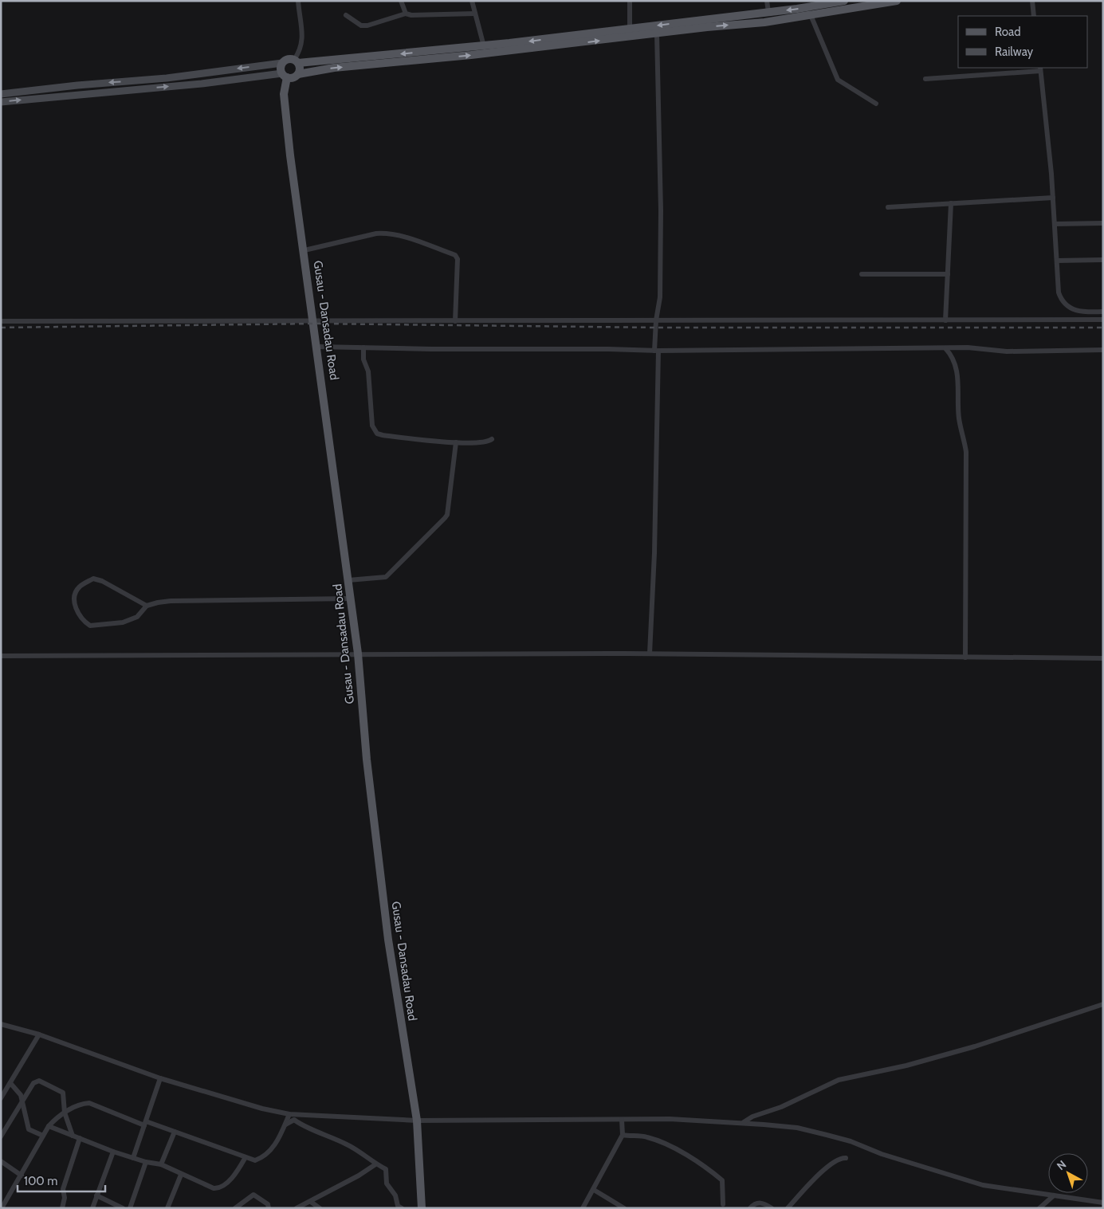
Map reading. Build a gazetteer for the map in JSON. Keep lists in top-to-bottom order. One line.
{"streets":{"main road":["Gusau - Dansadau Road"]},"legend":["Road","Railway"],"scale_bar":"100 m","north":"top left"}
